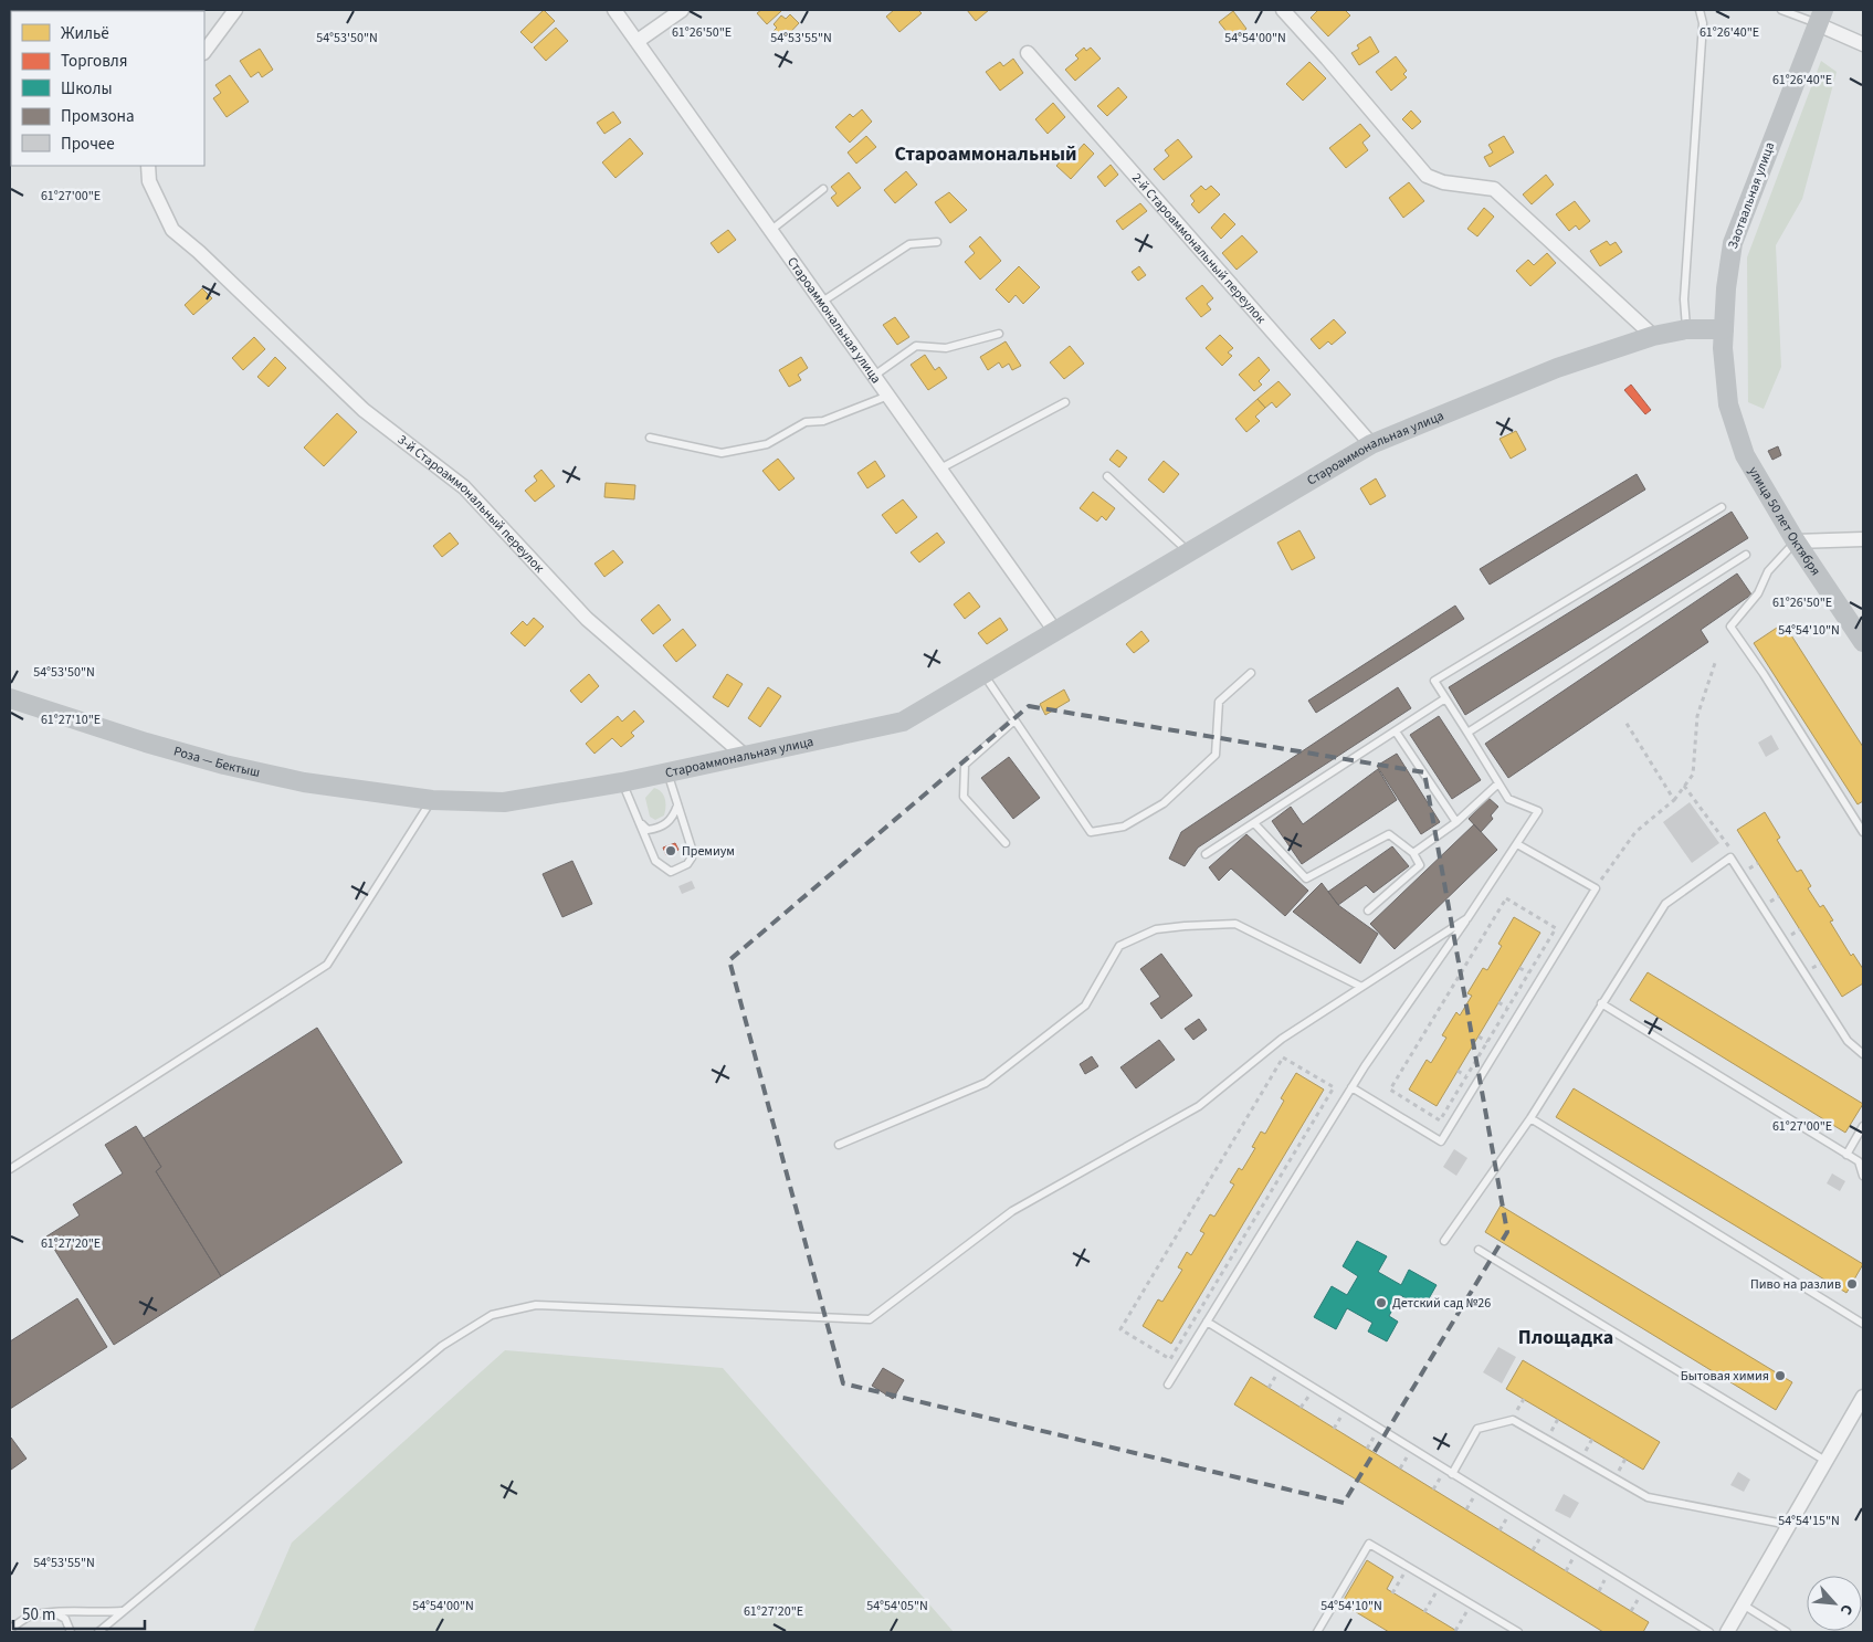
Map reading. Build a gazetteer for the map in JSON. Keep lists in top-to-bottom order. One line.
{"streets":{"street":["Заотвальная улица","2-й Староаммональный переулок","Староаммональная улица","3-й Староаммональный переулок","улица 50 лет Октября","Роза — Бектыш"]},"crossings":[["Заотвальная улица","Староаммональная улица"],["Заотвальная улица","улица 50 лет Октября"],["2-й Староаммональный переулок","Староаммональная улица"],["Староаммональная улица","3-й Староаммональный переулок"],["Староаммональная улица","Роза — Бектыш"]],"districts":["Староаммональный","Площадка"],"places":["Премиум","Пиво на разлив","Детский сад №26","Бытовая химия"],"legend":["Жильё","Торговля","Школы","Промзона","Прочее"],"scale_bar":"50 m","north":"bottom right","coordinates":["61°26'50\"E","61°26'40\"E","54°53'50\"N","54°53'55\"N","54°54'00\"N","61°27'00\"E","54°54'10\"N","61°27'10\"E","61°27'20\"E","54°54'15\"N","54°54'05\"N"]}
